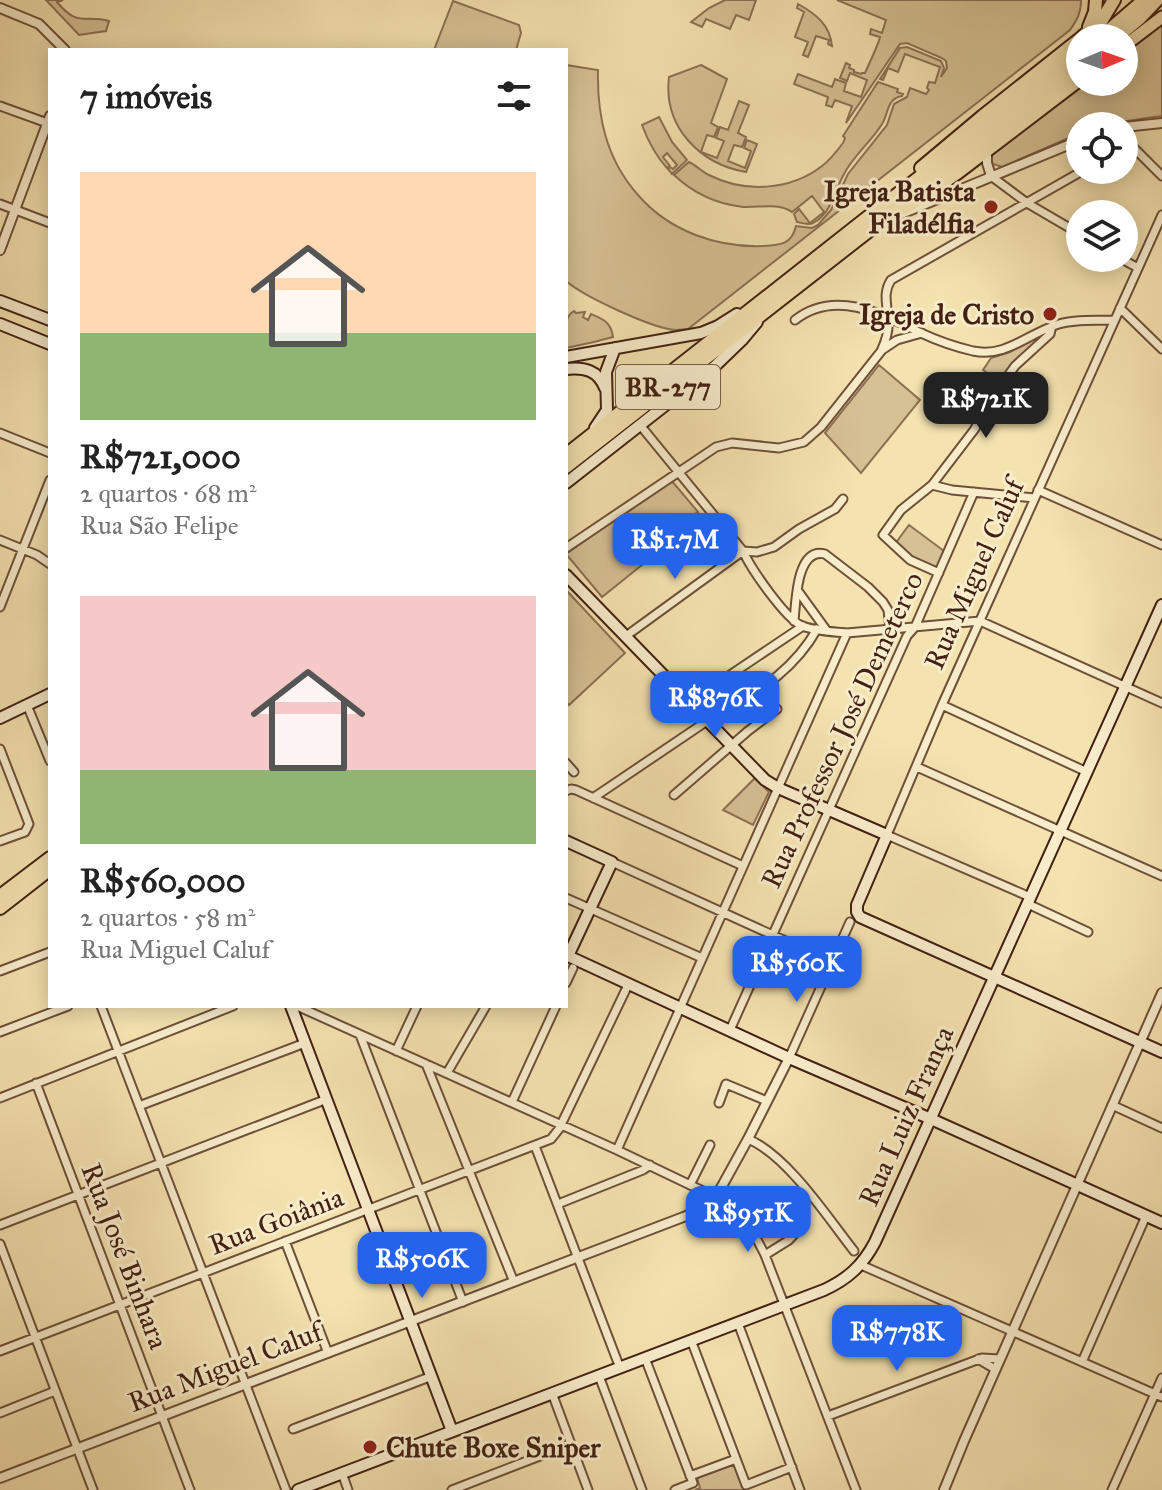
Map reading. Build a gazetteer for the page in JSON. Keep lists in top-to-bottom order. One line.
{"streets":{"highway":["BR-277"],"main road":["Rua Miguel Caluf","Rua Luiz França"],"street":["Rua Professor José Demeterco","Rua Goiânia","Rua José Binhara"]},"crossings":[["Rua Miguel Caluf","Rua José Binhara"],["Rua Goiânia","Rua José Binhara"]],"places":["Igreja Batista Filadélfia","Igreja de Cristo","Chute Boxe Sniper"],"north":"right","page":{"heading":"7 imóveis","list":[{"name":"R$721,000","note":"2 quartos · 68 m² · Rua São Felipe"},{"name":"R$560,000","note":"2 quartos · 58 m² · Rua Miguel Caluf"}],"price":["R$721K","R$1.7M","R$876K","R$560K","R$951K","R$506K","R$778K"]}}
